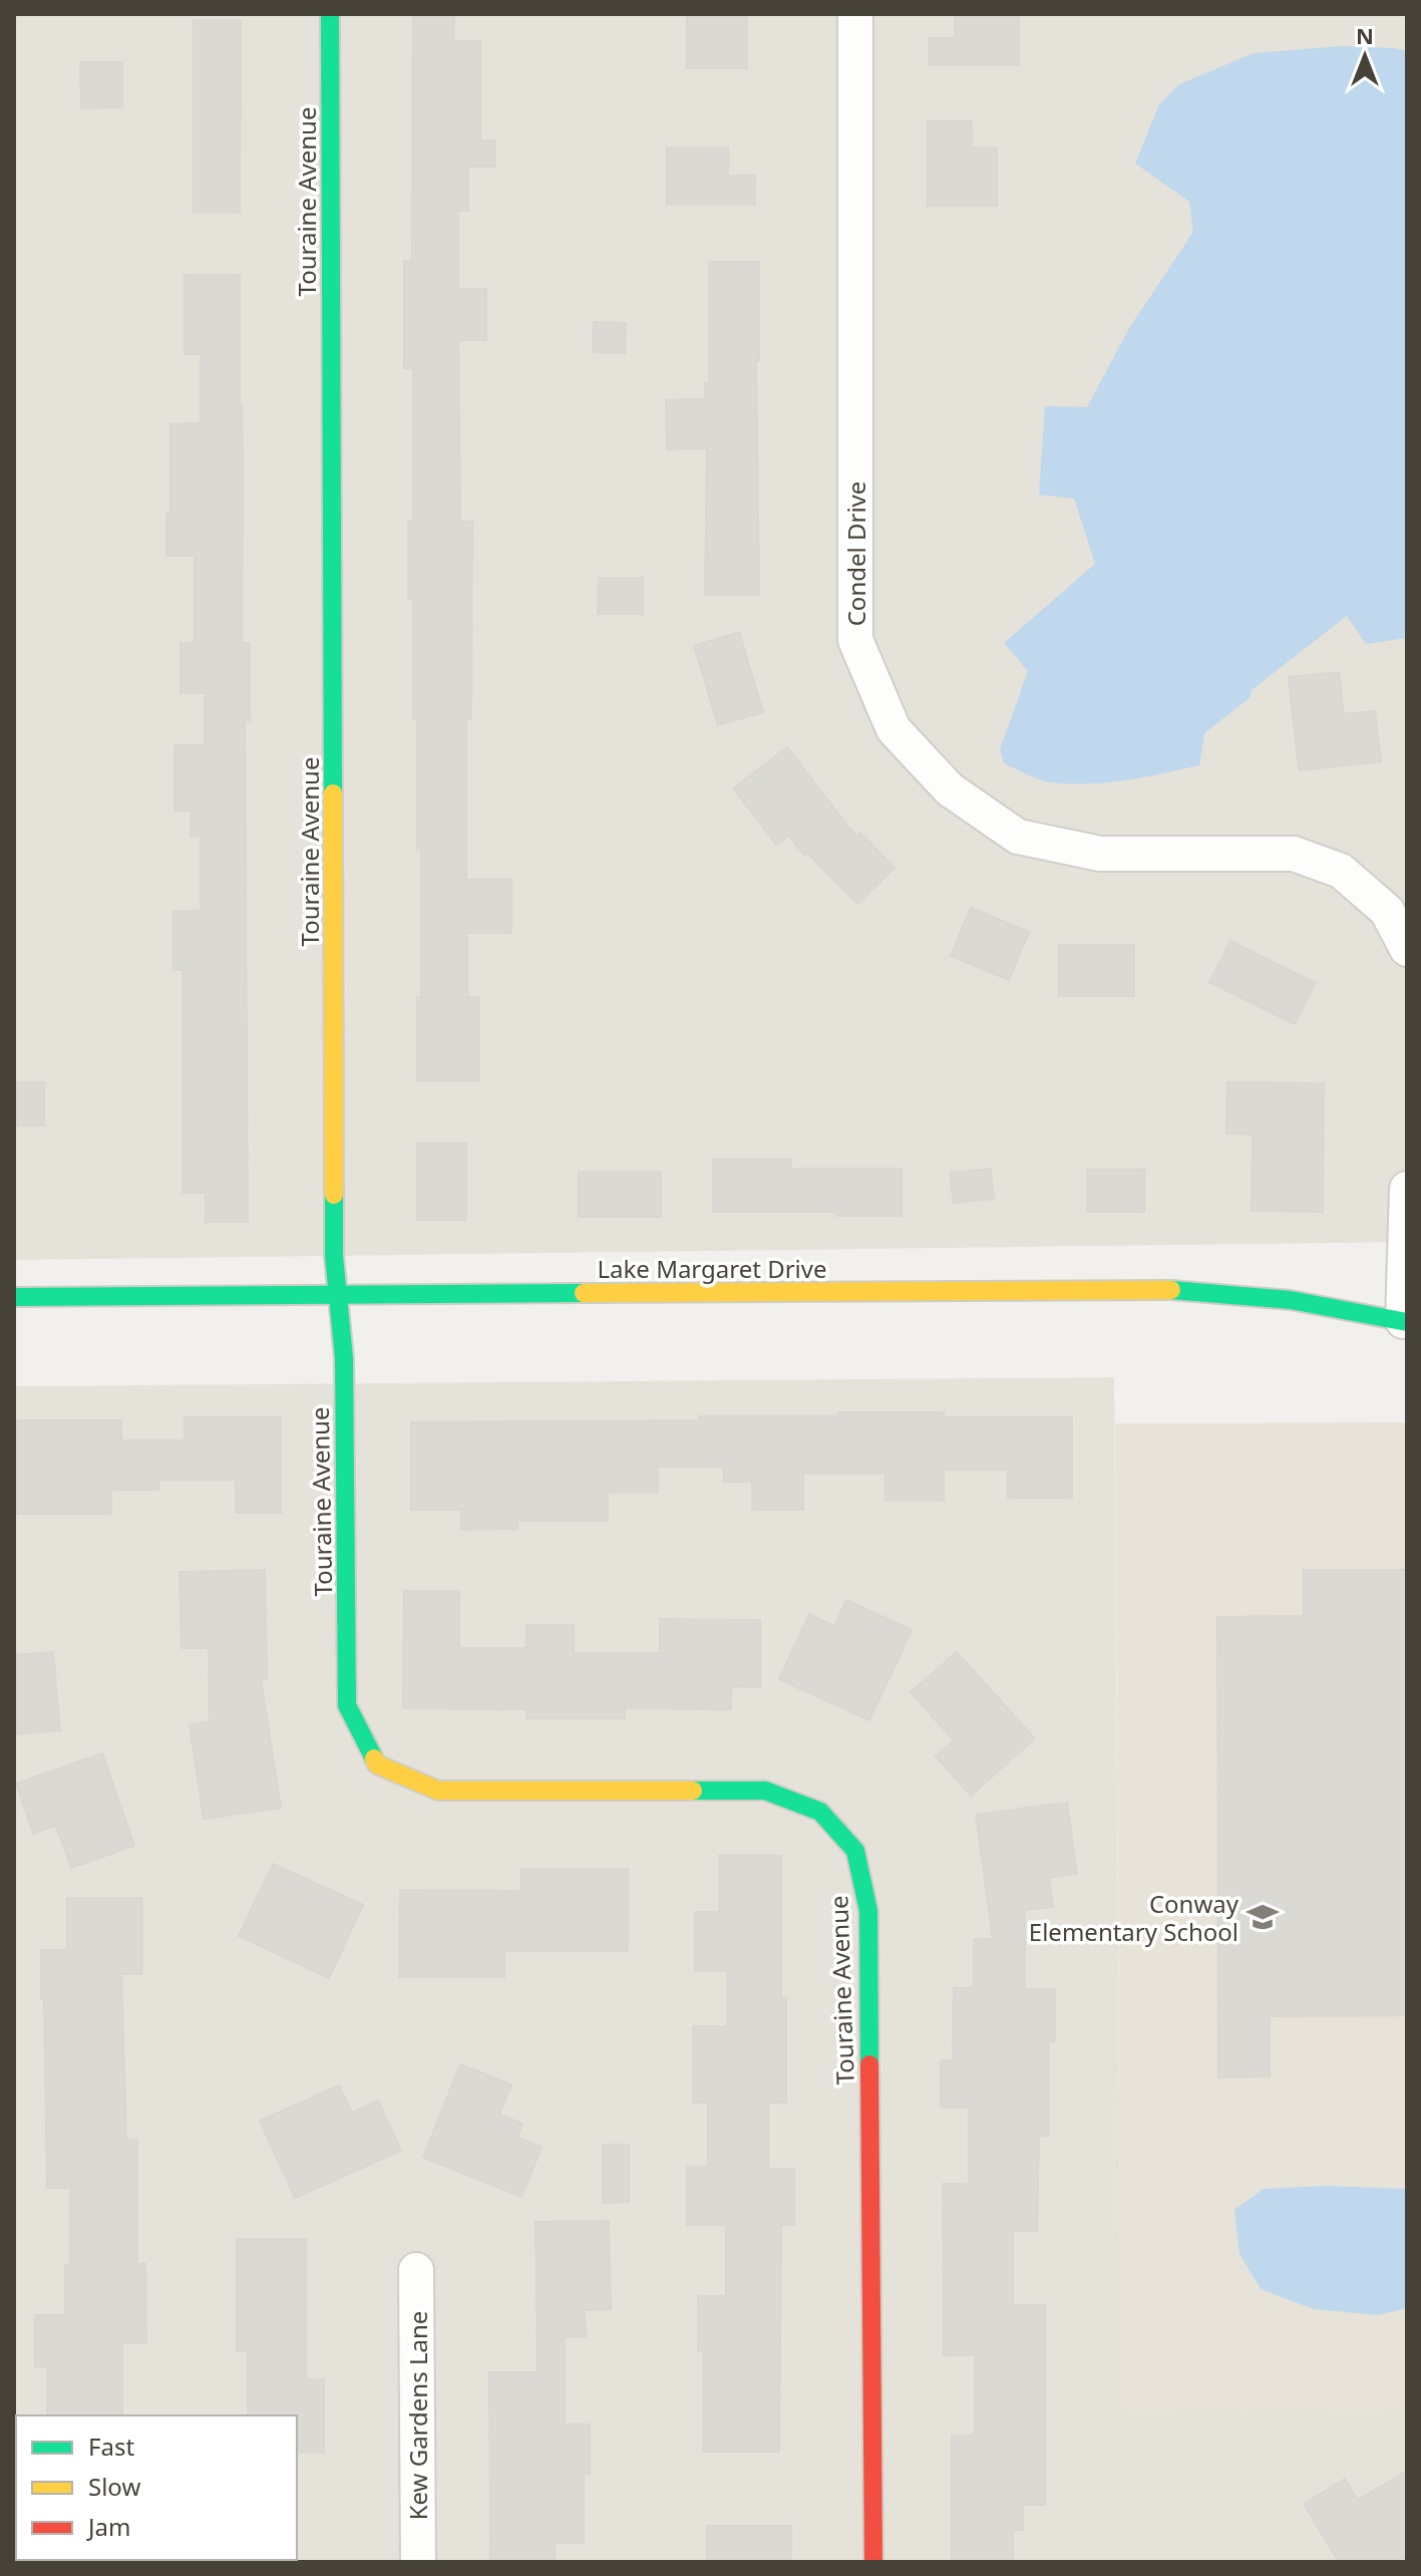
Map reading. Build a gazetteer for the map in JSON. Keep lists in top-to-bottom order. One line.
{"streets":{"street":["Touraine Avenue","Condel Drive","Lake Margaret Drive","Kew Gardens Lane"]},"crossings":[["Touraine Avenue","Lake Margaret Drive"]],"places":{"school or university":["Conway Elementary School"]},"legend":["Fast","Slow","Jam"],"north":"top"}
